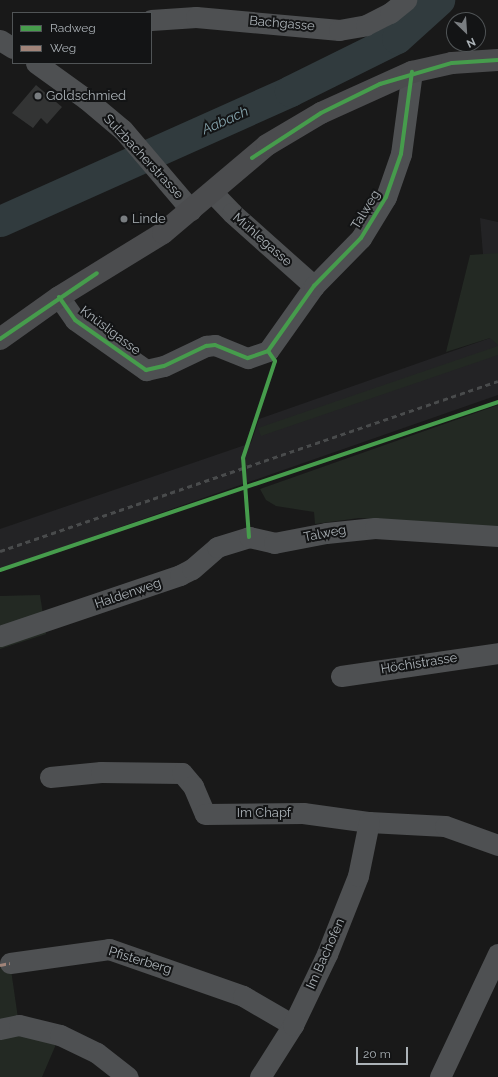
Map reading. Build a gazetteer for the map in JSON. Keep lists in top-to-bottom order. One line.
{"streets":{"street":["Bachgasse","Sulzbacherstrasse","Talweg","Mühlegasse","Knüsligasse","Haldenweg","Höchistrasse","Im Chapf","Im Bachofen","Pfisterberg"]},"crossings":[["Talweg","Mühlegasse"],["Talweg","Knüsligasse"],["Talweg","Haldenweg"],["Im Chapf","Im Bachofen"],["Im Bachofen","Pfisterberg"]],"water":["Aabach"],"places":["Goldschmied","Linde"],"legend":["Radweg","Weg"],"scale_bar":"20 m","north":"bottom right"}
